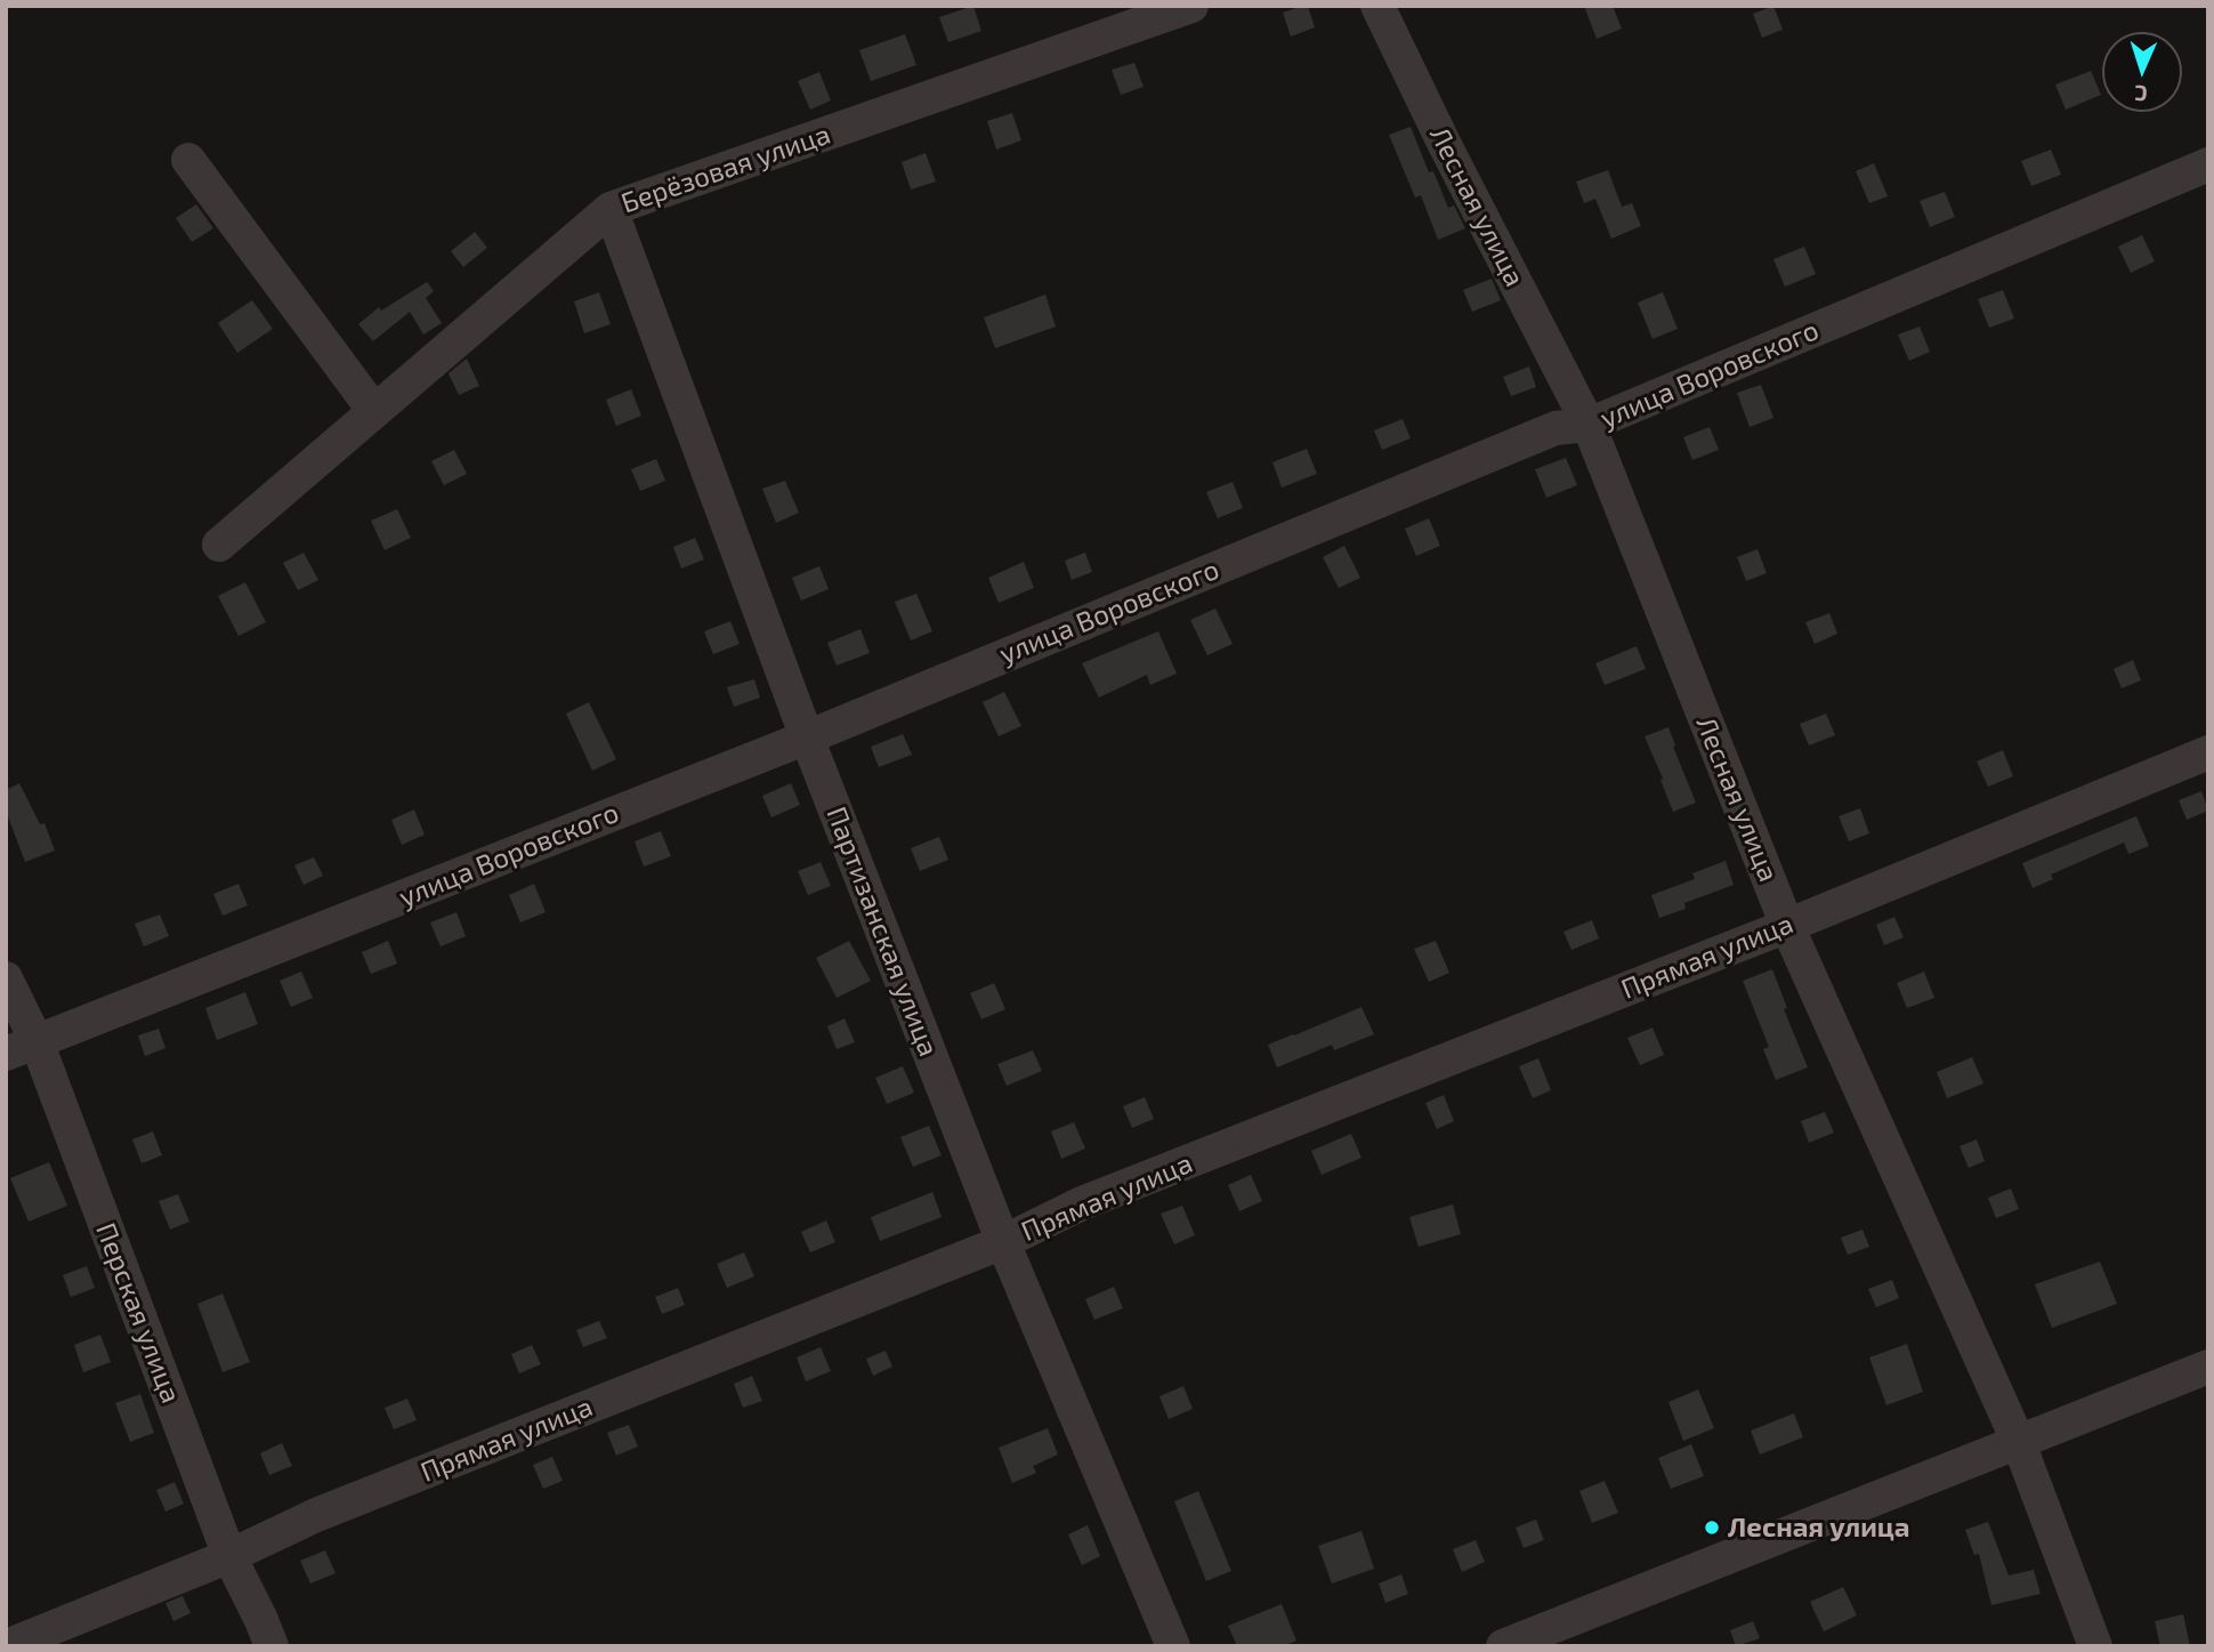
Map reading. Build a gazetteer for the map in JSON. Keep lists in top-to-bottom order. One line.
{"streets":{"street":["Берёзовая улица","Лесная улица","улица Воровского","Партизанская улица","Прямая улица","Перская улица"]},"crossings":[["Берёзовая улица","Партизанская улица"],["Лесная улица","улица Воровского"],["Лесная улица","Прямая улица"],["улица Воровского","Партизанская улица"],["улица Воровского","Перская улица"],["Партизанская улица","Прямая улица"],["Прямая улица","Перская улица"]],"places":["Лесная улица"],"north":"bottom"}
